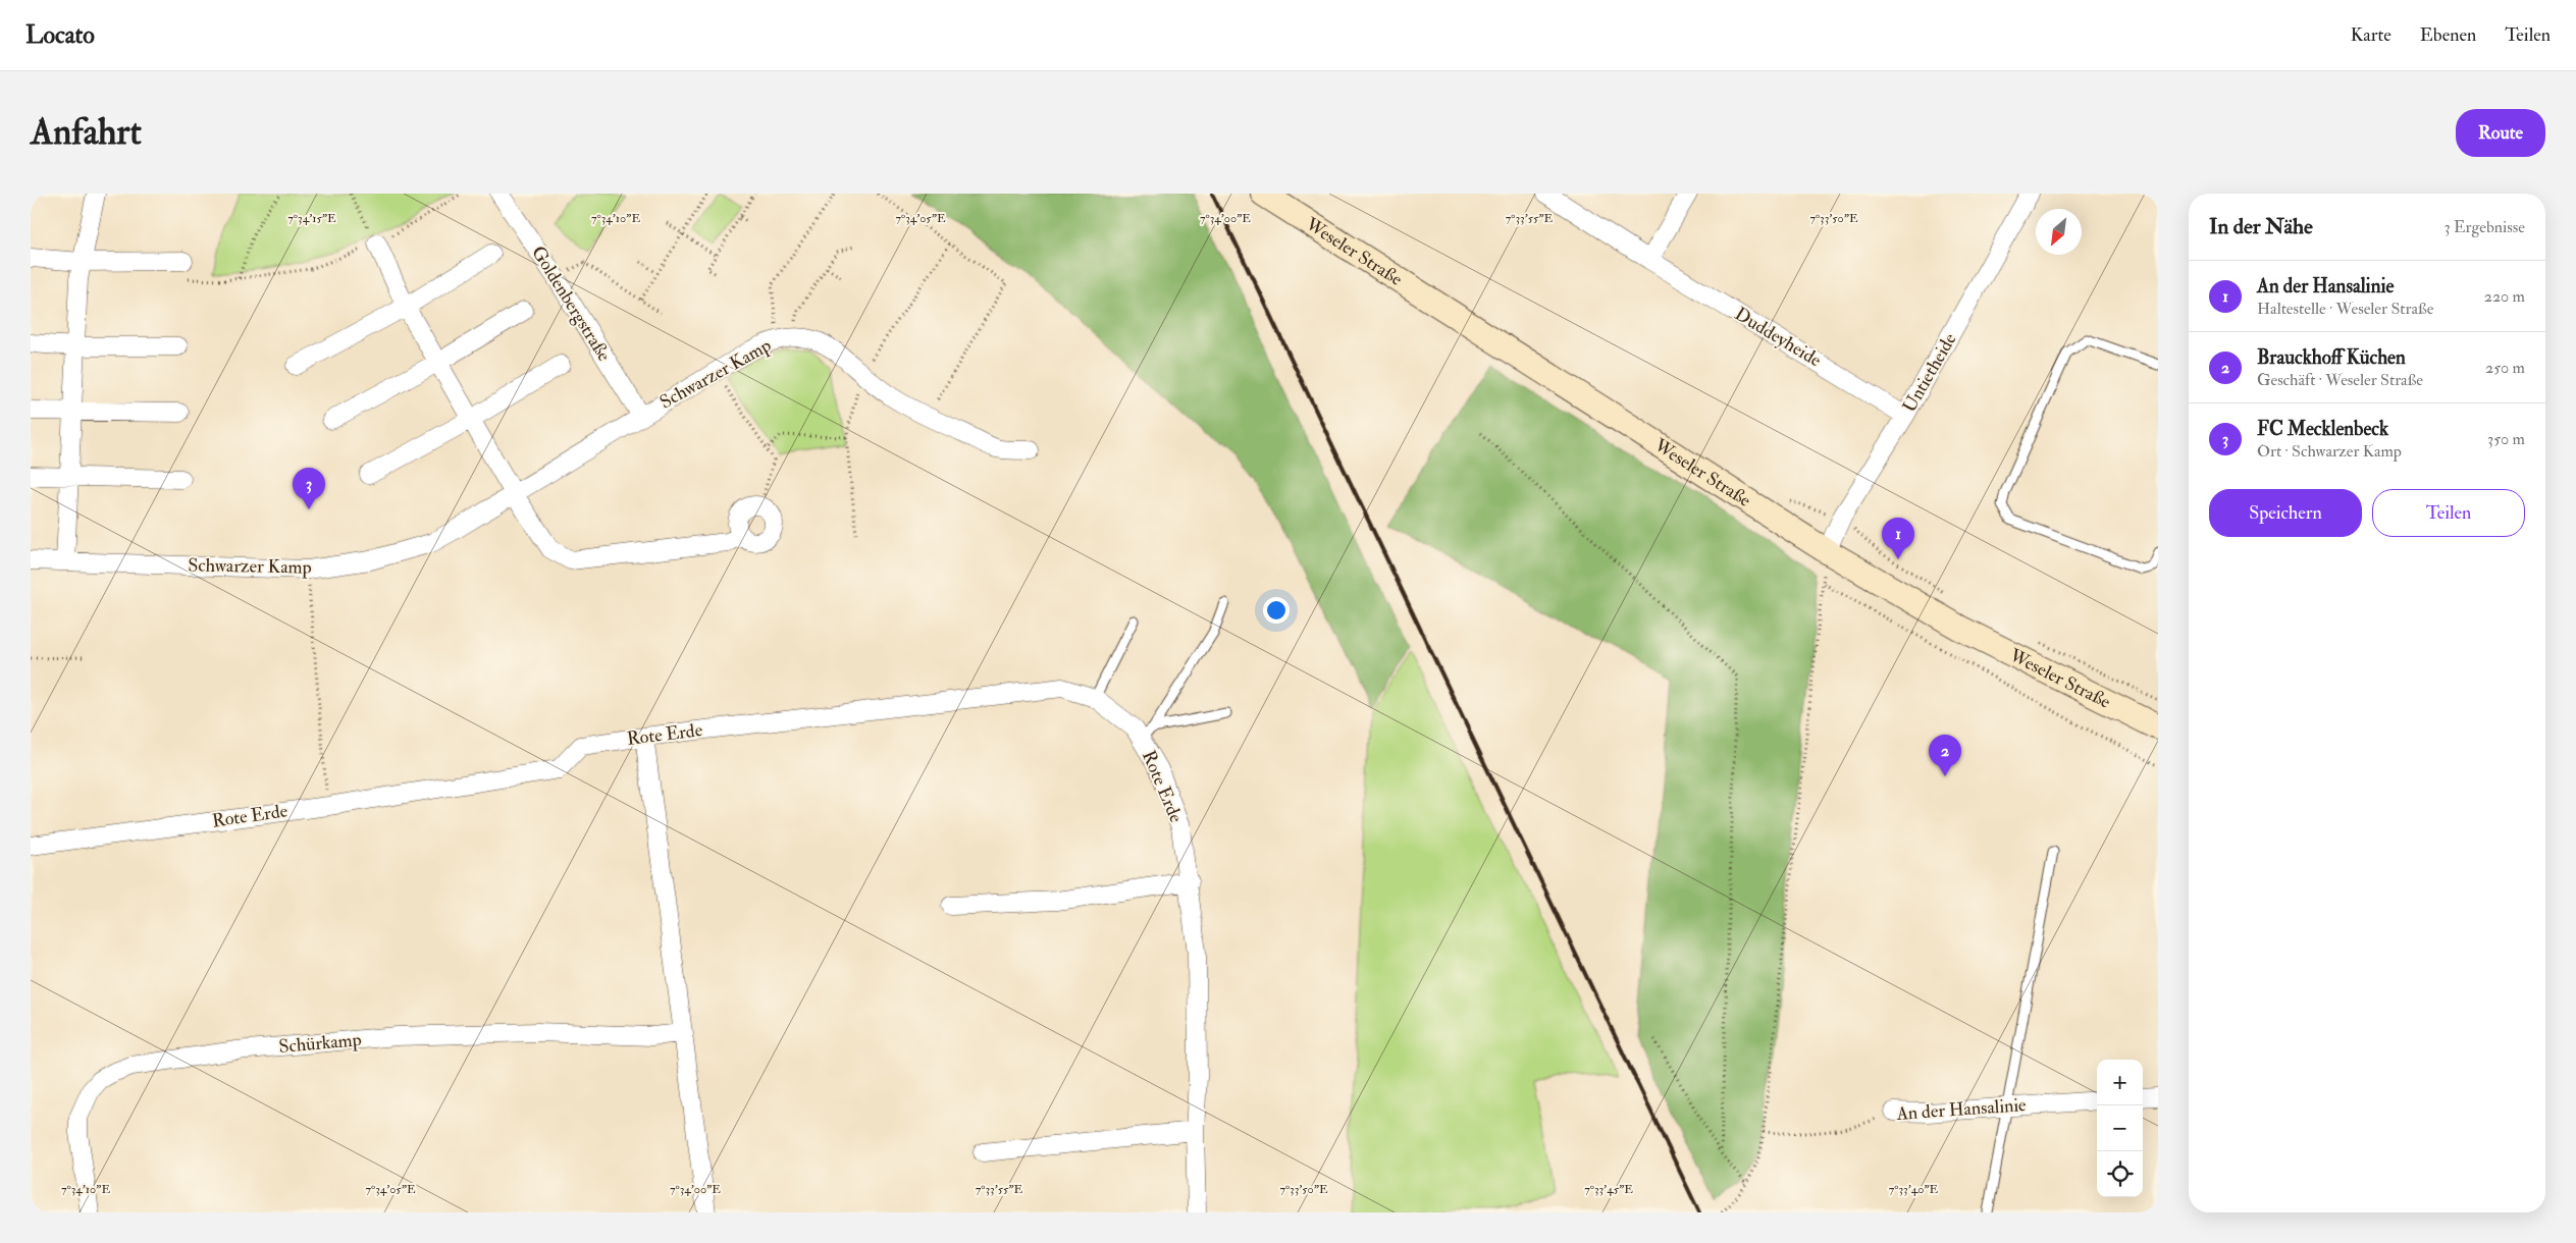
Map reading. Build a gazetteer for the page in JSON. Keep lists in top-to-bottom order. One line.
{"streets":{"main road":["Weseler Straße"],"street":["Goldenbergstraße","Duddeyheide","Untietheide","Schwarzer Kamp","Rote Erde","Schürkamp","An der Hansalinie"]},"crossings":[["Weseler Straße","Untietheide"],["Goldenbergstraße","Schwarzer Kamp"],["Duddeyheide","Untietheide"]],"north":"bottom left","page":{"header":"Locato","nav":["Karte","Ebenen","Teilen"],"buttons":["Route",["Speichern","Teilen"]],"title":"Anfahrt","heading":["In der Nähe","3 Ergebnisse"],"list":[{"mark":"1","name":"An der Hansalinie","note":"Haltestelle · Weseler Straße","value":"220 m"},{"mark":"2","name":"Brauckhoff Küchen","note":"Geschäft · Weseler Straße","value":"250 m"},{"mark":"3","name":"FC Mecklenbeck","note":"Ort · Schwarzer Kamp","value":"350 m"}],"pins":["3","1","2"],"map_buttons":["+","−"]},"coordinates":["7°34'15\"E","7°34'10\"E","7°34'05\"E","7°34'00\"E","7°33'55\"E","7°33'50\"E","7°33'45\"E","7°33'40\"E"]}
